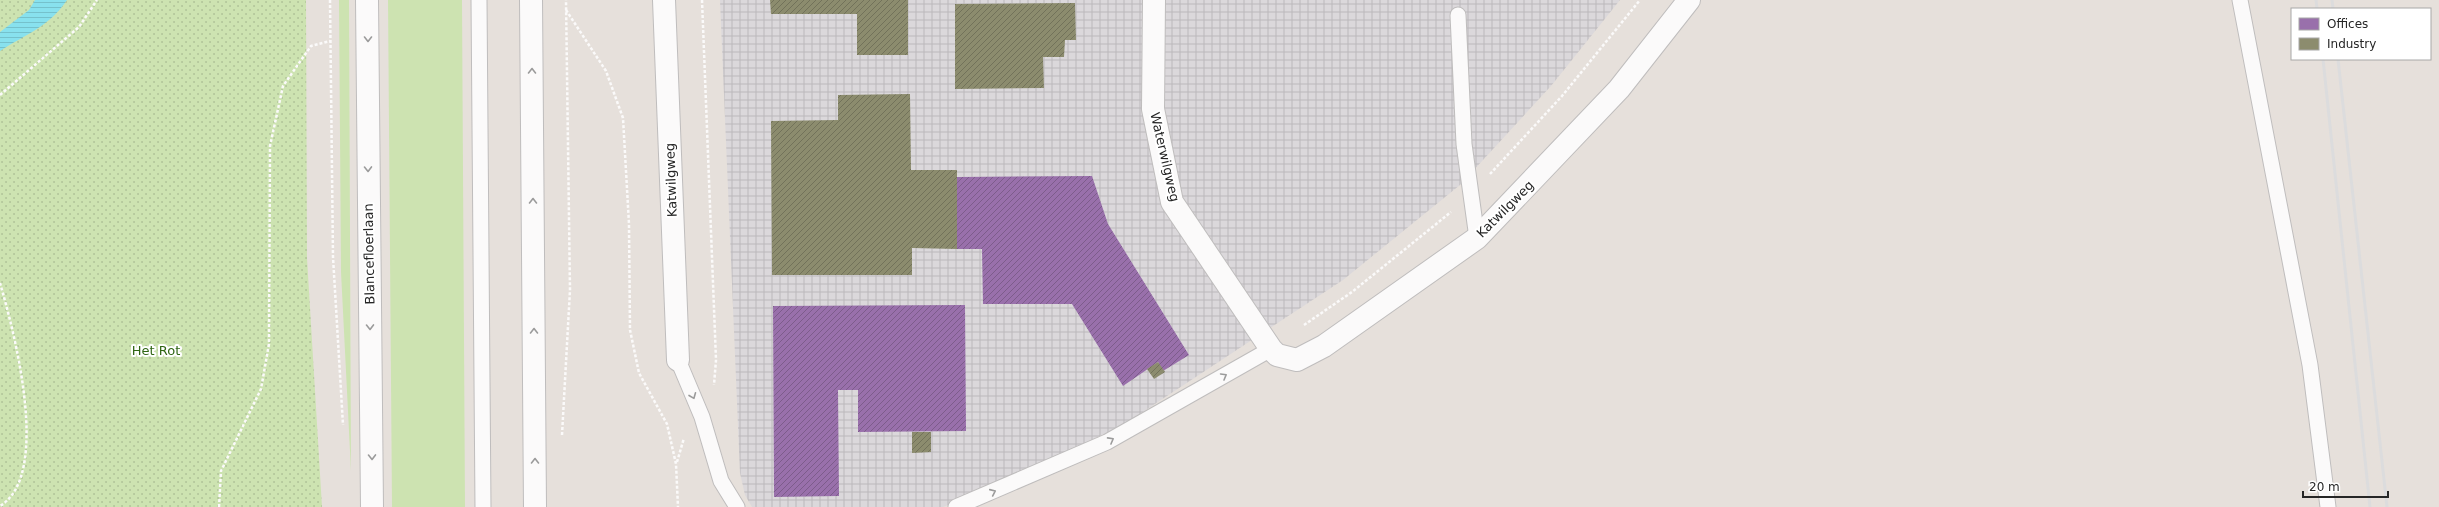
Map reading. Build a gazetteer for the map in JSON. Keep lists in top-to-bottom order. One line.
{"streets":{"street":["Waterwilgweg","Katwilgweg","Blancefloerlaan"]},"crossings":[["Waterwilgweg","Katwilgweg"]],"parks":["Het Rot"],"legend":["Offices","Industry"],"scale_bar":"20 m"}
